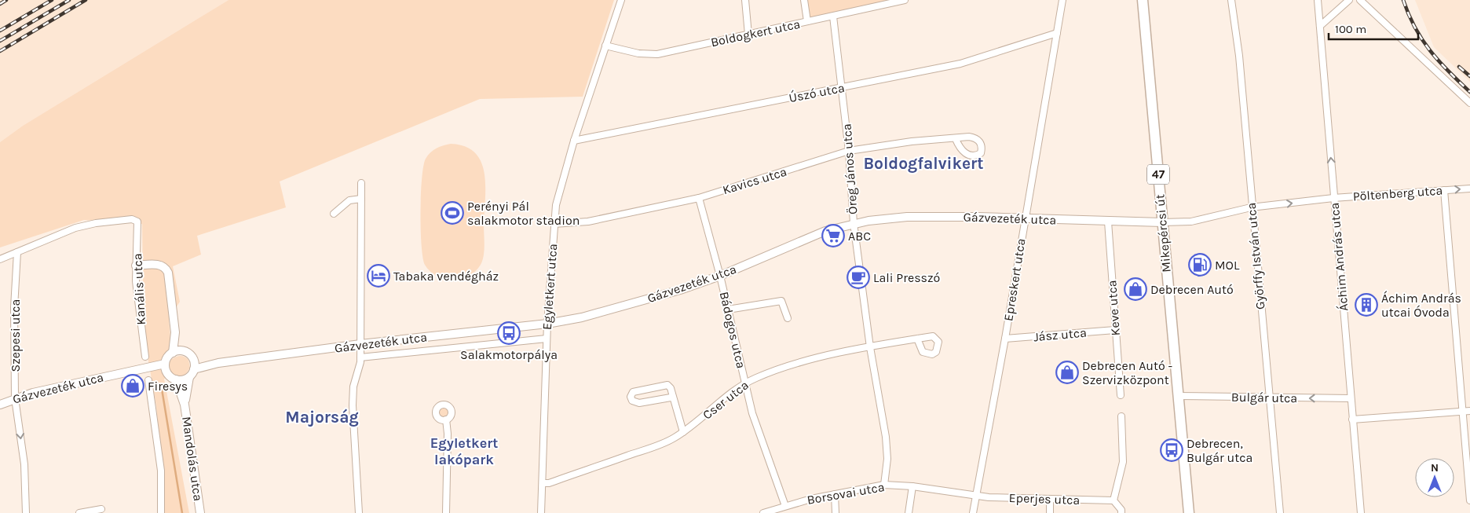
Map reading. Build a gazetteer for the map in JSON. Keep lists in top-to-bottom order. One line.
{"streets":{"main road":["47","Mikepércsi út"],"street":["Boldogkert utca","Úszó utca","Öreg János utca","Kavics utca","Pöltenberg utca","Gázvezeték utca","Györffy István utca","Áchim András utca","Epreskert utca","Egyletkert utca","Kanális utca","Keve utca","Bádogos utca","Jász utca","Szepesi utca","Bulgár utca","Cser utca","Mandolás utca","Borsovai utca","Eperjes utca"]},"crossings":[["Boldogkert utca","Öreg János utca"],["Boldogkert utca","Egyletkert utca"],["Úszó utca","Öreg János utca"],["Úszó utca","Epreskert utca"],["Úszó utca","Egyletkert utca"],["Öreg János utca","Kavics utca"],["Öreg János utca","Gázvezeték utca"],["Öreg János utca","Cser utca"],["Öreg János utca","Borsovai utca"],["Kavics utca","Egyletkert utca"],["Kavics utca","Bádogos utca"],["Pöltenberg utca","Gázvezeték utca"],["Pöltenberg utca","Mikepércsi út"],["Pöltenberg utca","Györffy István utca"],["Pöltenberg utca","Áchim András utca"],["Gázvezeték utca","Mikepércsi út"],["Gázvezeték utca","Epreskert utca"],["Gázvezeték utca","Egyletkert utca"],["Gázvezeték utca","Keve utca"],["Gázvezeték utca","Bádogos utca"],["Gázvezeték utca","Szepesi utca"],["Gázvezeték utca","Mandolás utca"],["Mikepércsi út","Bulgár utca"],["Györffy István utca","Bulgár utca"],["Áchim András utca","Bulgár utca"],["Epreskert utca","Jász utca"],["Epreskert utca","Borsovai utca"],["Epreskert utca","Eperjes utca"],["Egyletkert utca","Cser utca"],["Kanális utca","Szepesi utca"],["Keve utca","Jász utca"],["Bádogos utca","Cser utca"],["Bádogos utca","Borsovai utca"],["Borsovai utca","Eperjes utca"]],"one_way":["Szepesi utca","Bulgár utca"],"districts":["Boldogfalvikert","Majorság","Egyletkert lakópark"],"places":{"sports":["Perényi Pál salakmotor stadion"],"supermarket":["ABC"],"fuel station":["MOL"],"hotel":["Tabaka vendégház"],"cafe":["Lali Presszó"],"shop":["Debrecen Autó","Debrecen Autó - Szervizközpont","Firesys"],"building":["Áchim András utcai Óvoda"],"bus stop":["Salakmotorpálya","Debrecen, Bulgár utca"]},"scale_bar":"100 m","north":"top"}
